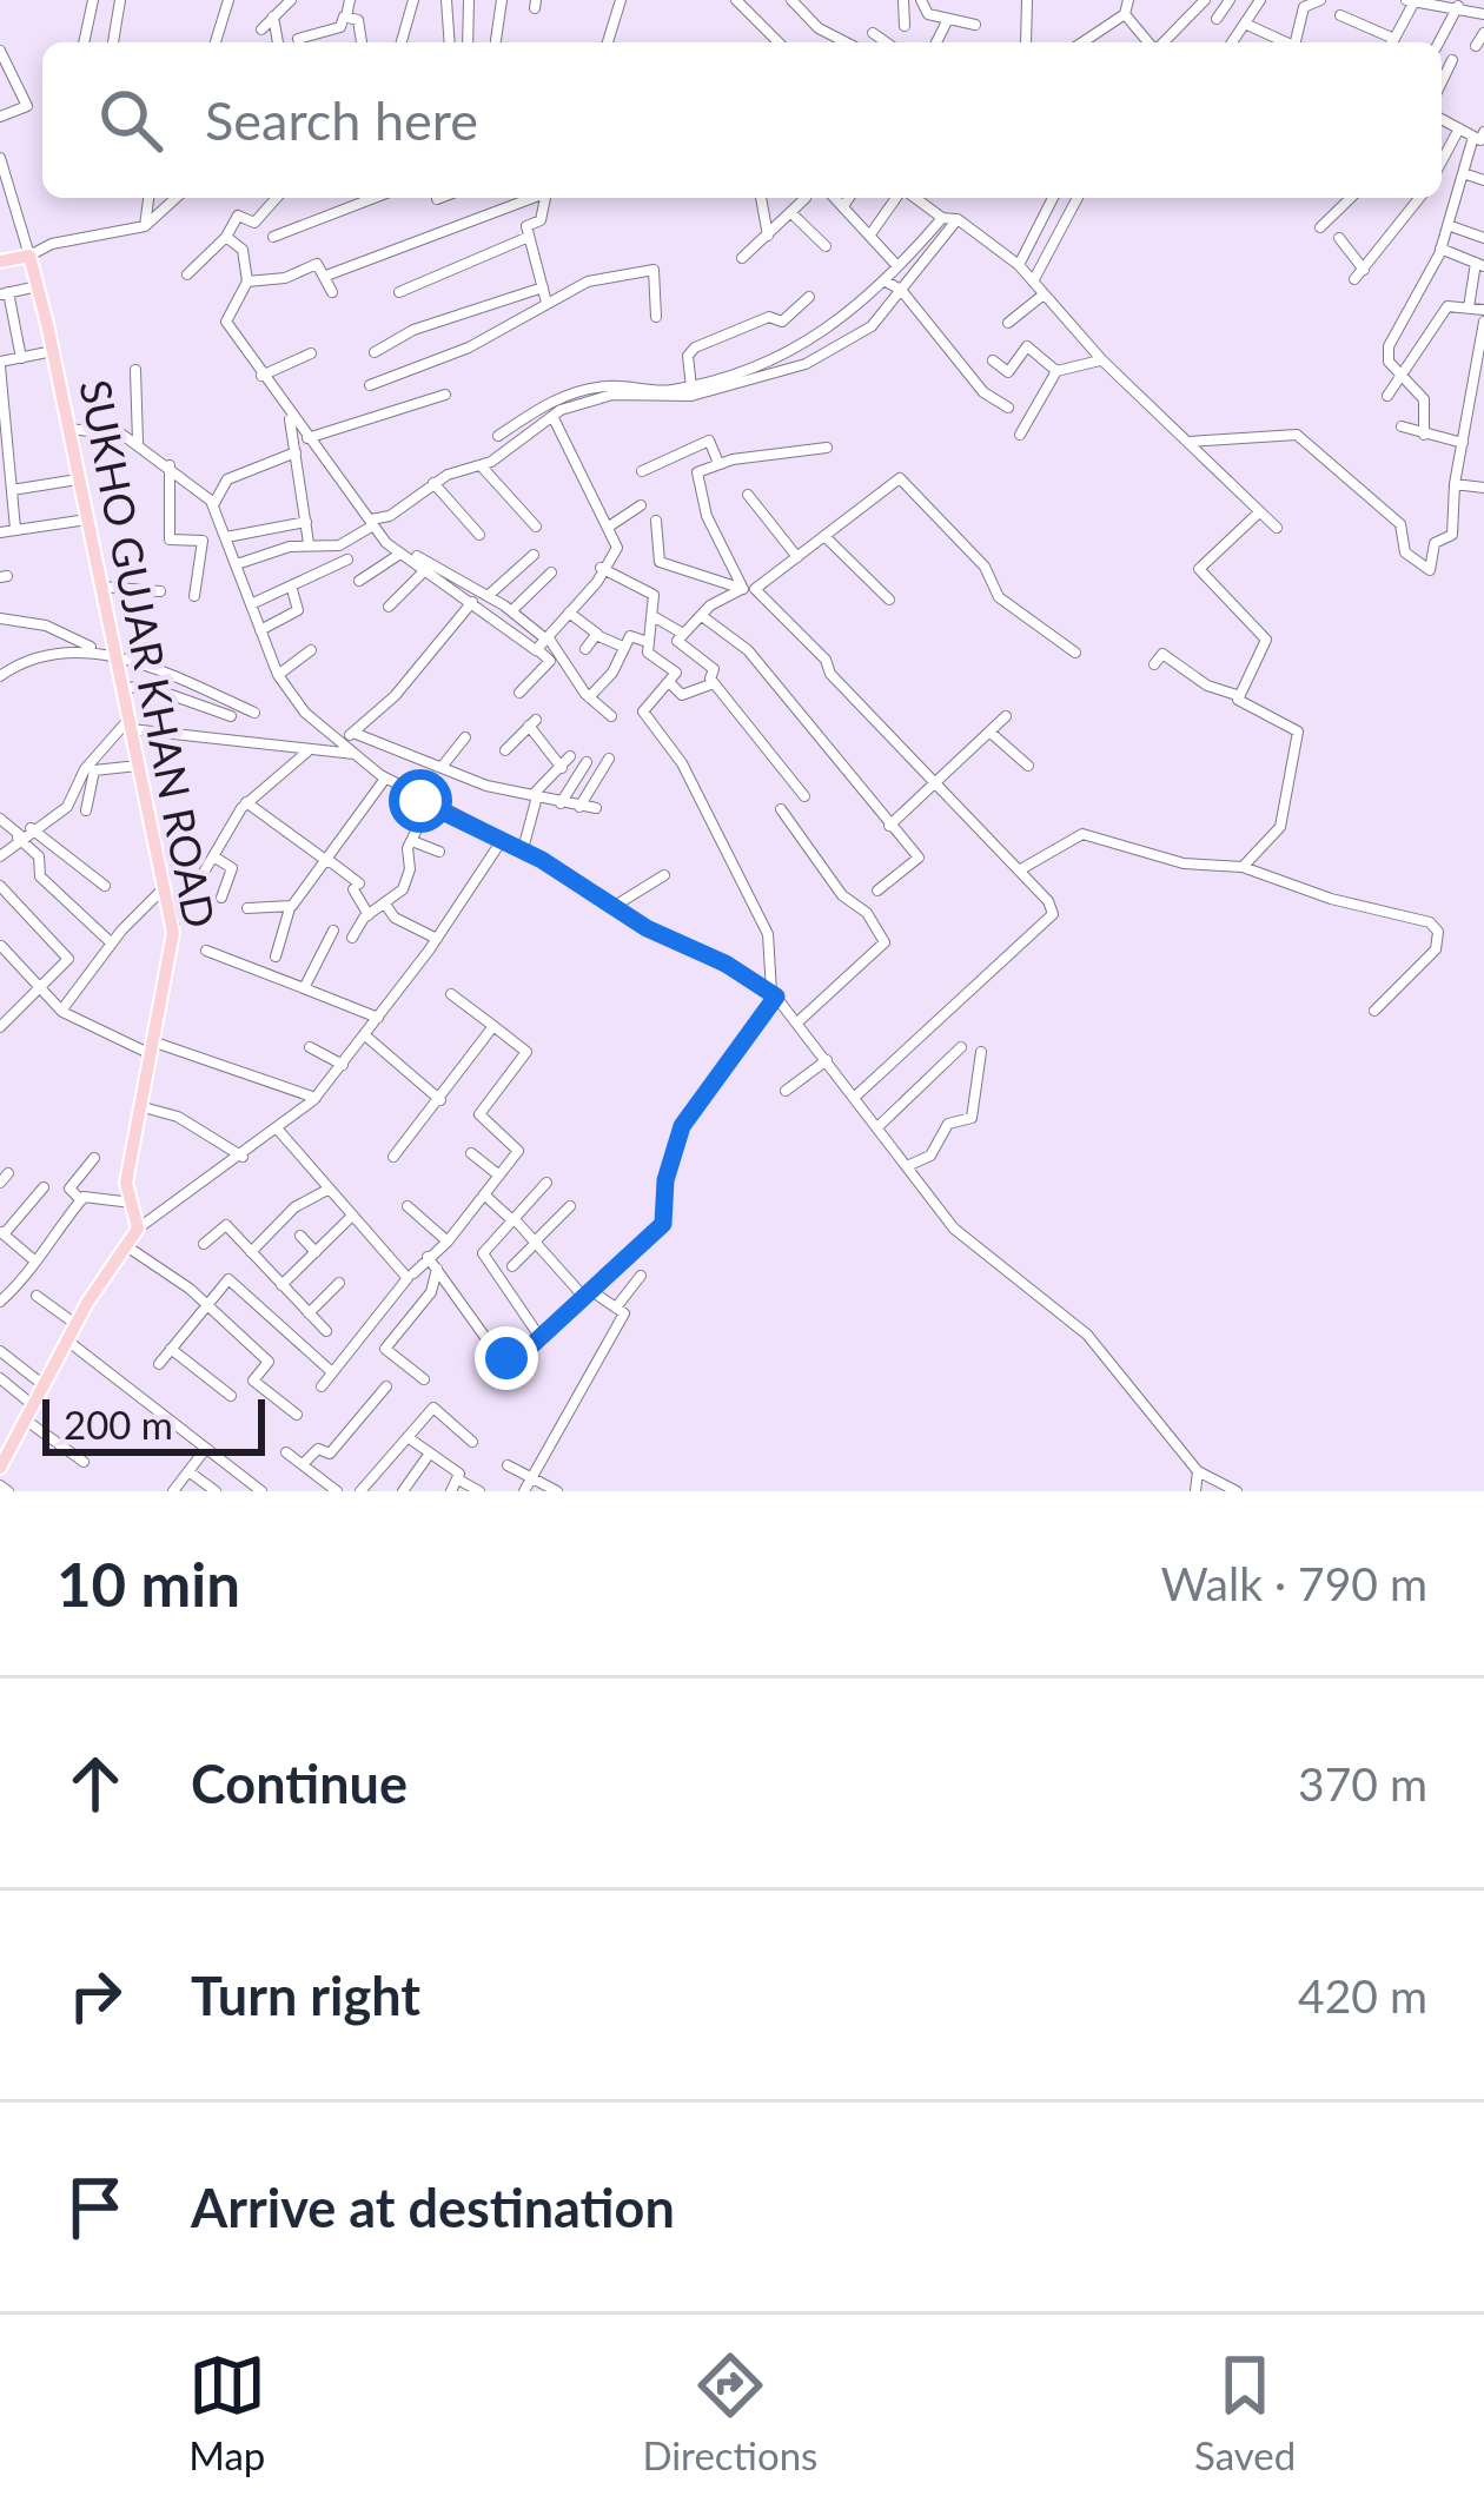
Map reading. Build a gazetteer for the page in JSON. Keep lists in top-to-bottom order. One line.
{"streets":{"main road":["SUKHO GUJAR KHAN ROAD"]},"scale_bar":"200 m","page":{"search":"Search here","scale":"200 m","heading":["10 min","Walk · 790 m"],"list":[["Continue","370 m"],["Turn right","420 m"],"Arrive at destination"],"nav":["Map","Directions","Saved"]}}
